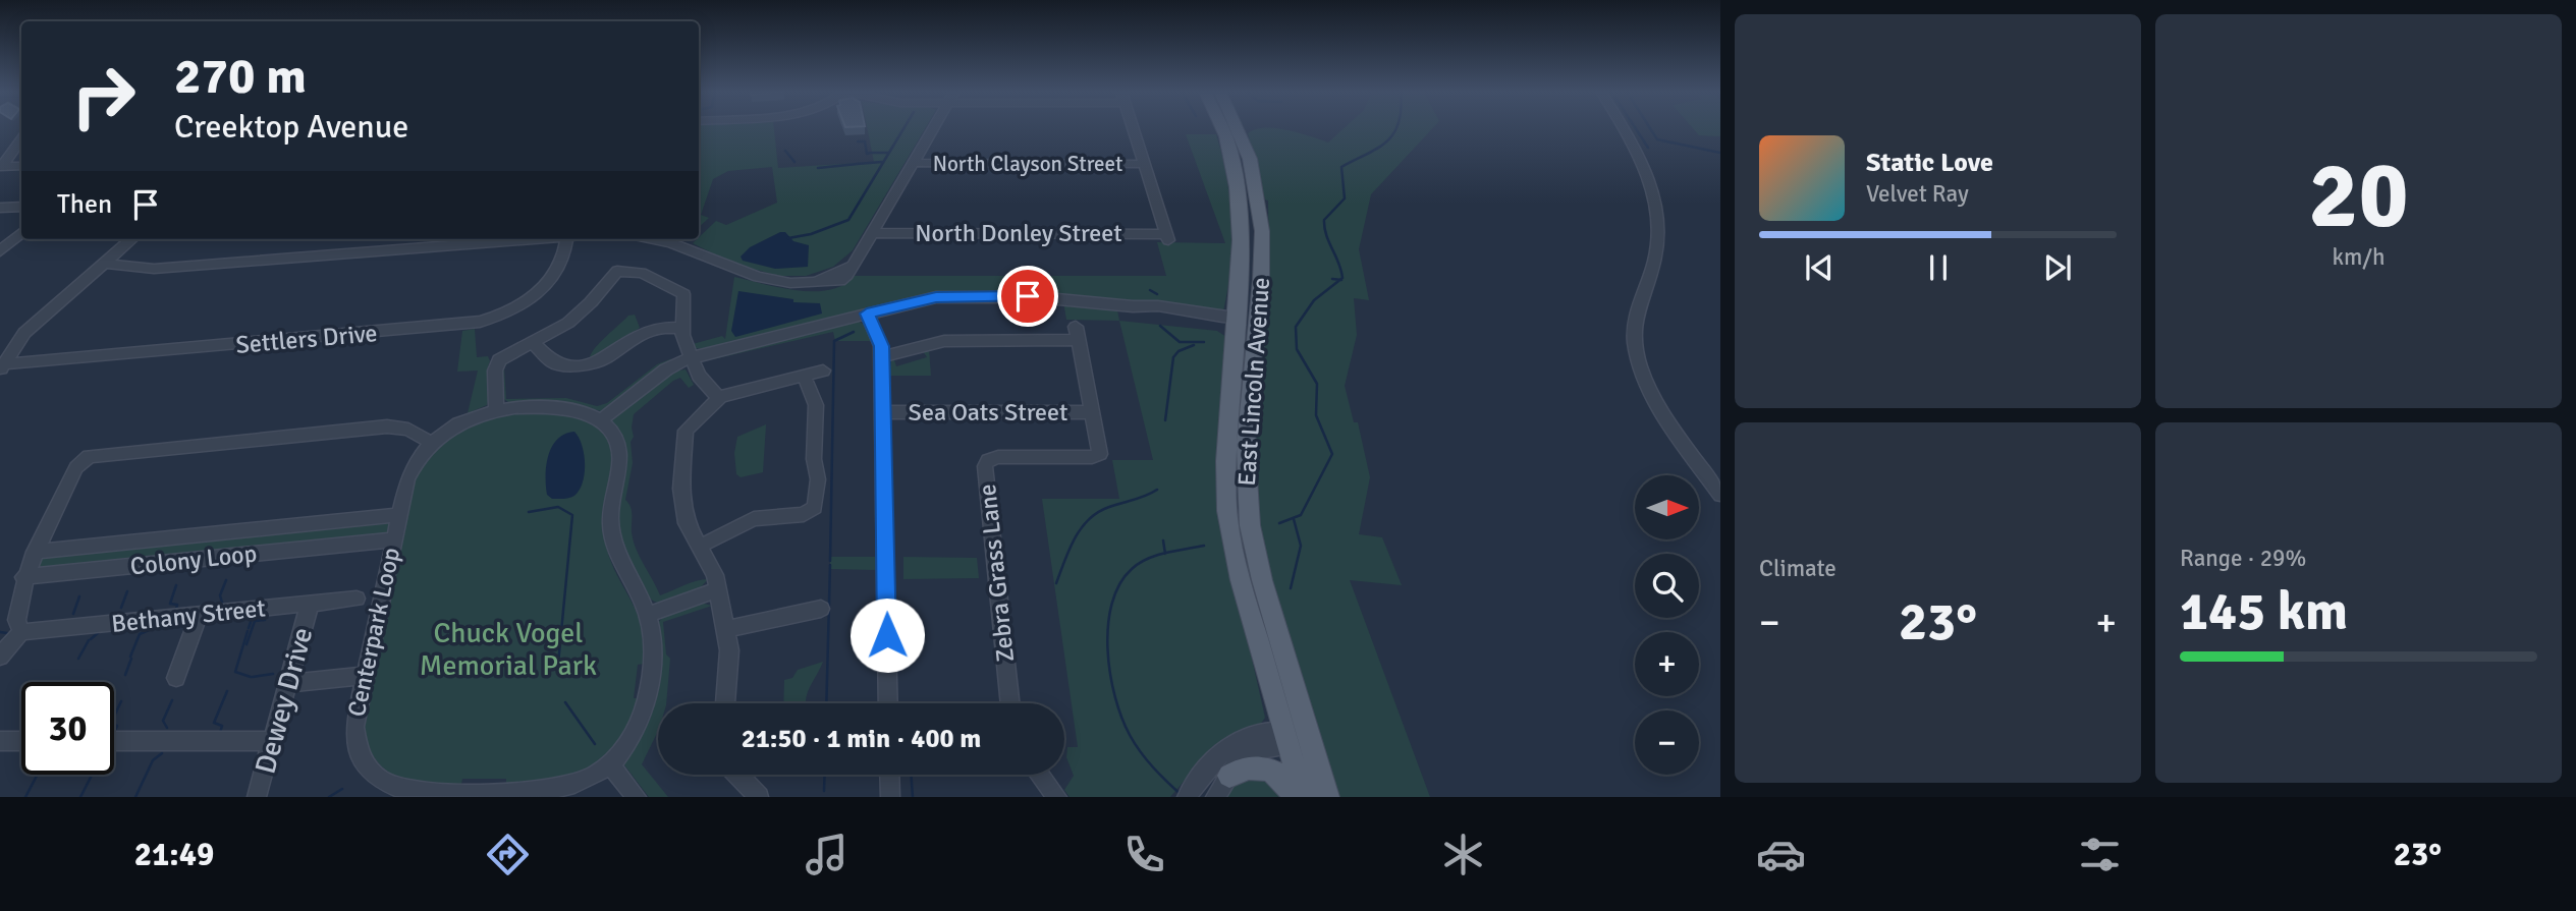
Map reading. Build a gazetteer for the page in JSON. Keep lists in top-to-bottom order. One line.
{"streets":{"main road":["East Lincoln Avenue"],"street":["North Clayson Street","North Donley Street","Settlers Drive","Sea Oats Street","Colony Loop","Zebra Grass Lane","Bethany Street","Centerpark Loop","Dewey Drive"]},"crossings":[["North Clayson Street","North Donley Street"],["Sea Oats Street","Zebra Grass Lane"],["Colony Loop","Centerpark Loop"],["Bethany Street","Dewey Drive"]],"parks":["Chuck Vogel Memorial Park"],"north":"right","page":{"tile":[["20","km/h"],"Climate",["Range · 29%","145 km"]],"turn":["270 m","Creektop Avenue"],"song":["Static Love","Velvet Ray"],"then":"Then","map_buttons":["+","−"],"heat":["−","23°","+"],"limit":"30","trip":"21:50 · 1 min · 400 m","tabs":["21:49","23°"]}}
